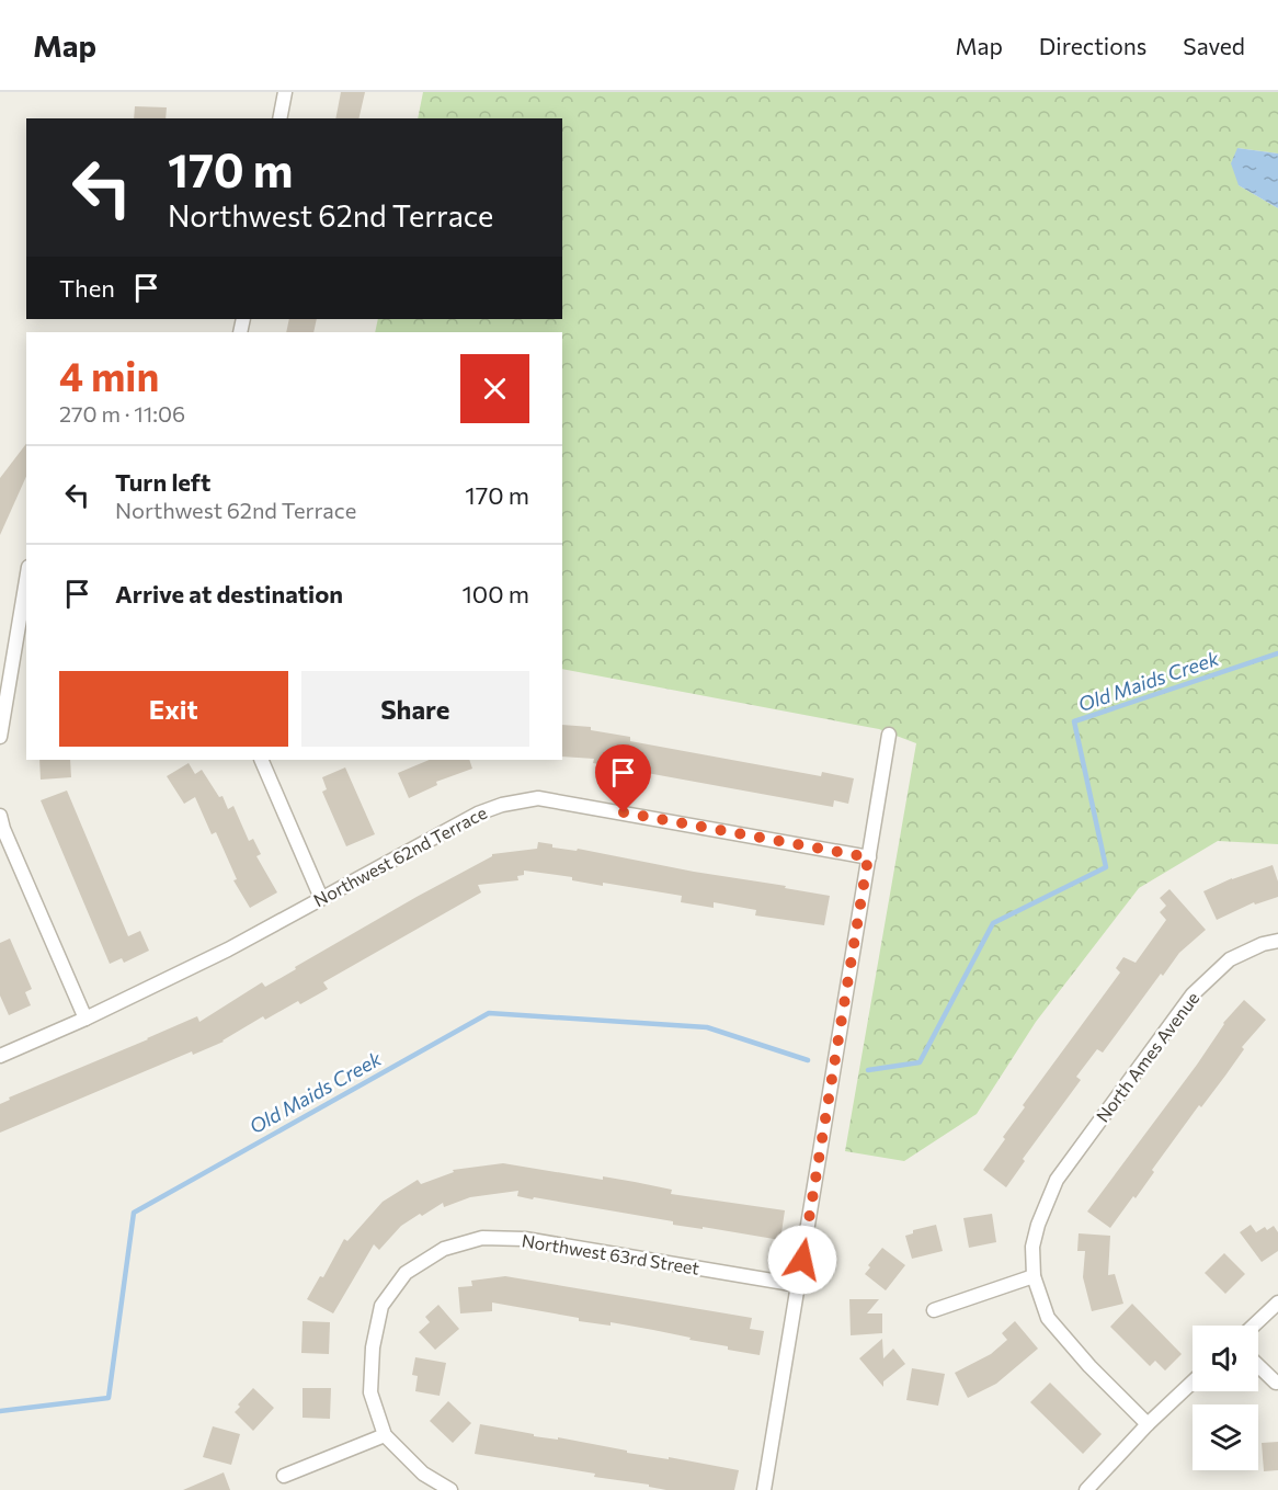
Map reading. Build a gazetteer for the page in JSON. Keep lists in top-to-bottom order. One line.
{"streets":{"street":["Northwest 62nd Terrace","North Ames Avenue","Northwest 63rd Street"]},"water":["Old Maids Creek"],"page":{"header":"Map","nav":["Map","Directions","Saved"],"turn":["170 m","Northwest 62nd Terrace"],"then":"Then","heading":["4 min","270 m · 11:06"],"list":[{"name":"Turn left","note":"Northwest 62nd Terrace","value":"170 m"},{"name":"Arrive at destination","value":"100 m"}],"buttons":["Exit","Share"]}}
